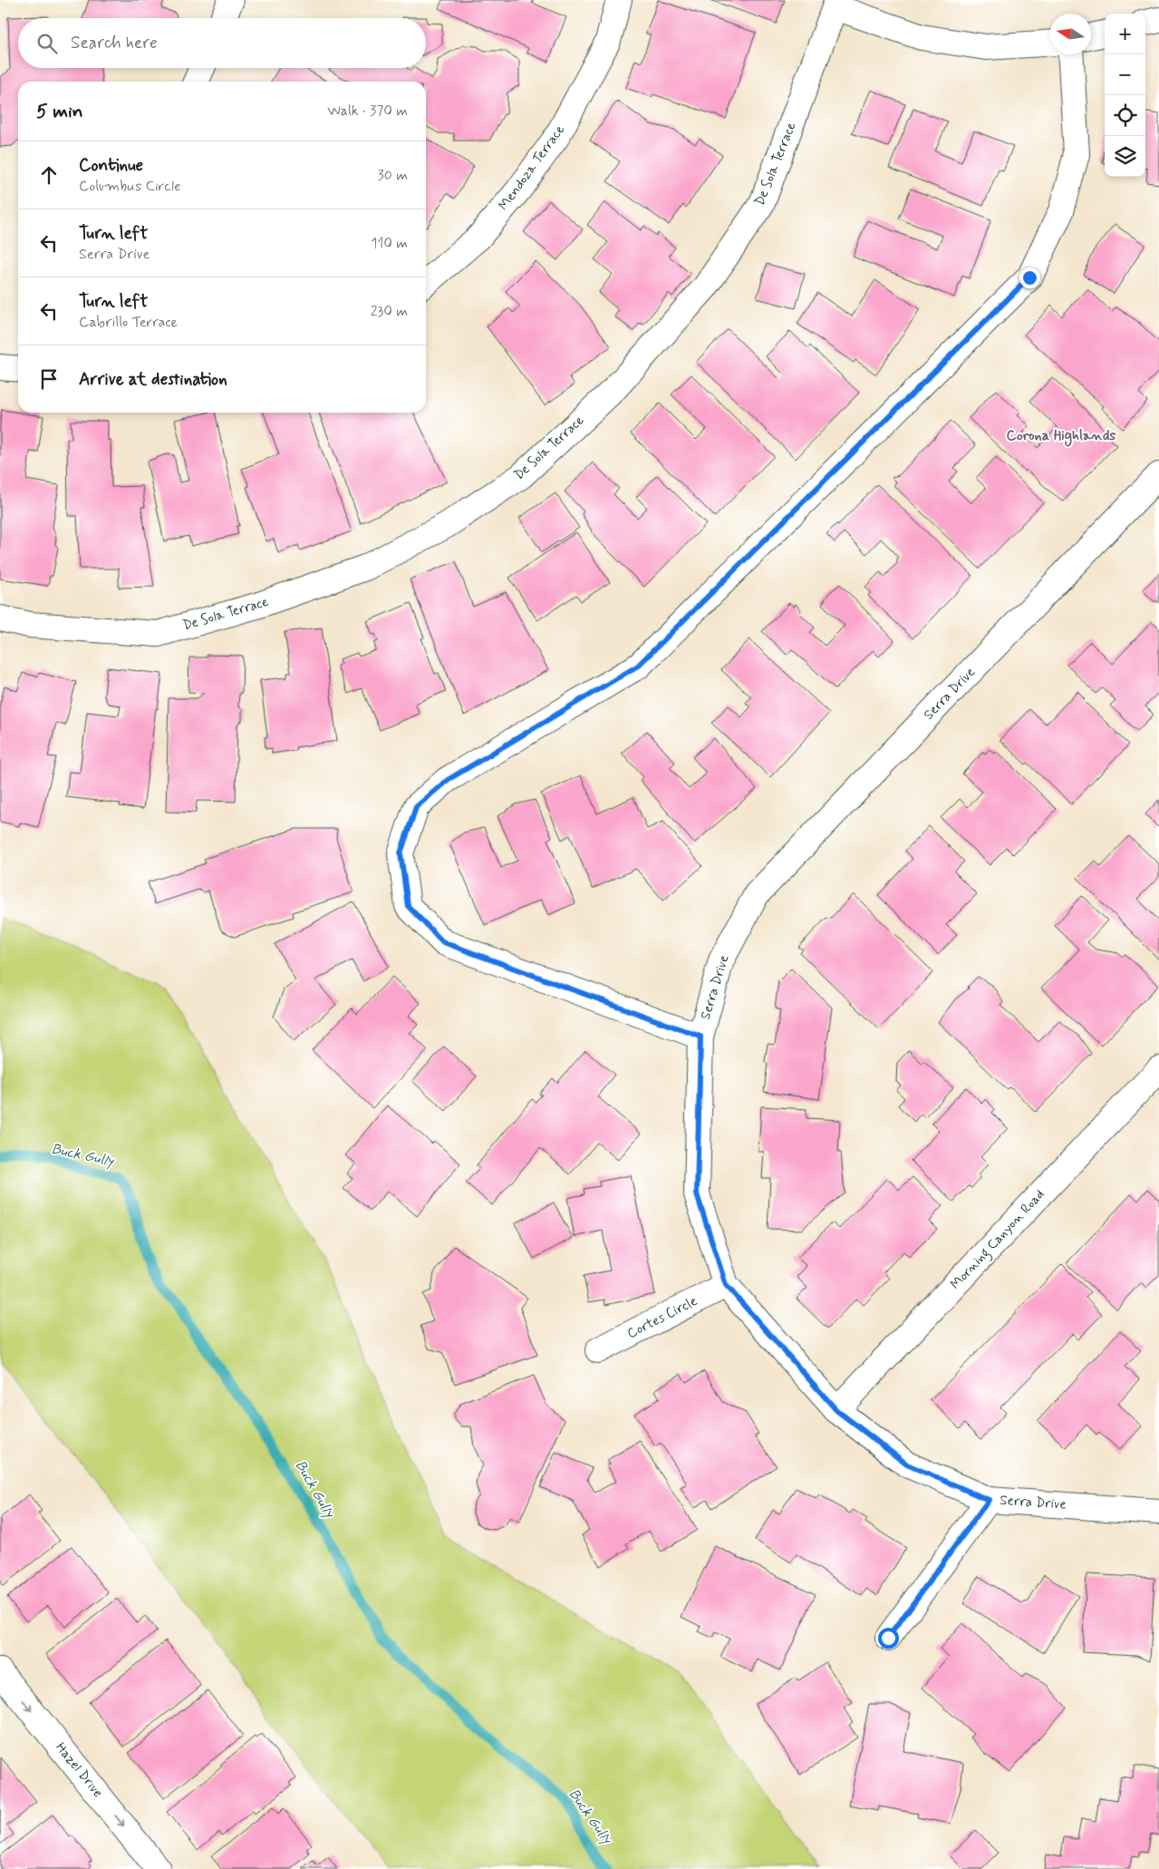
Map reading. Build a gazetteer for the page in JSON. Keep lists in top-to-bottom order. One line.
{"streets":{"street":["De Sola Terrace","Mendoza Terrace","Serra Drive","Morning Canyon Road","Cortes Circle","Hazel Drive"]},"crossings":[["Serra Drive","Morning Canyon Road"],["Serra Drive","Cortes Circle"]],"one_way":["Hazel Drive"],"districts":["Corona Highlands"],"water":["Buck Gully"],"north":"left","page":{"map_buttons":["+","−"],"search":"Search here","heading":["5 min","Walk · 370 m"],"list":[["Continue","Columbus Circle","30 m"],["Turn left","Serra Drive","110 m"],["Turn left","Cabrillo Terrace","230 m"],"Arrive at destination"]}}
